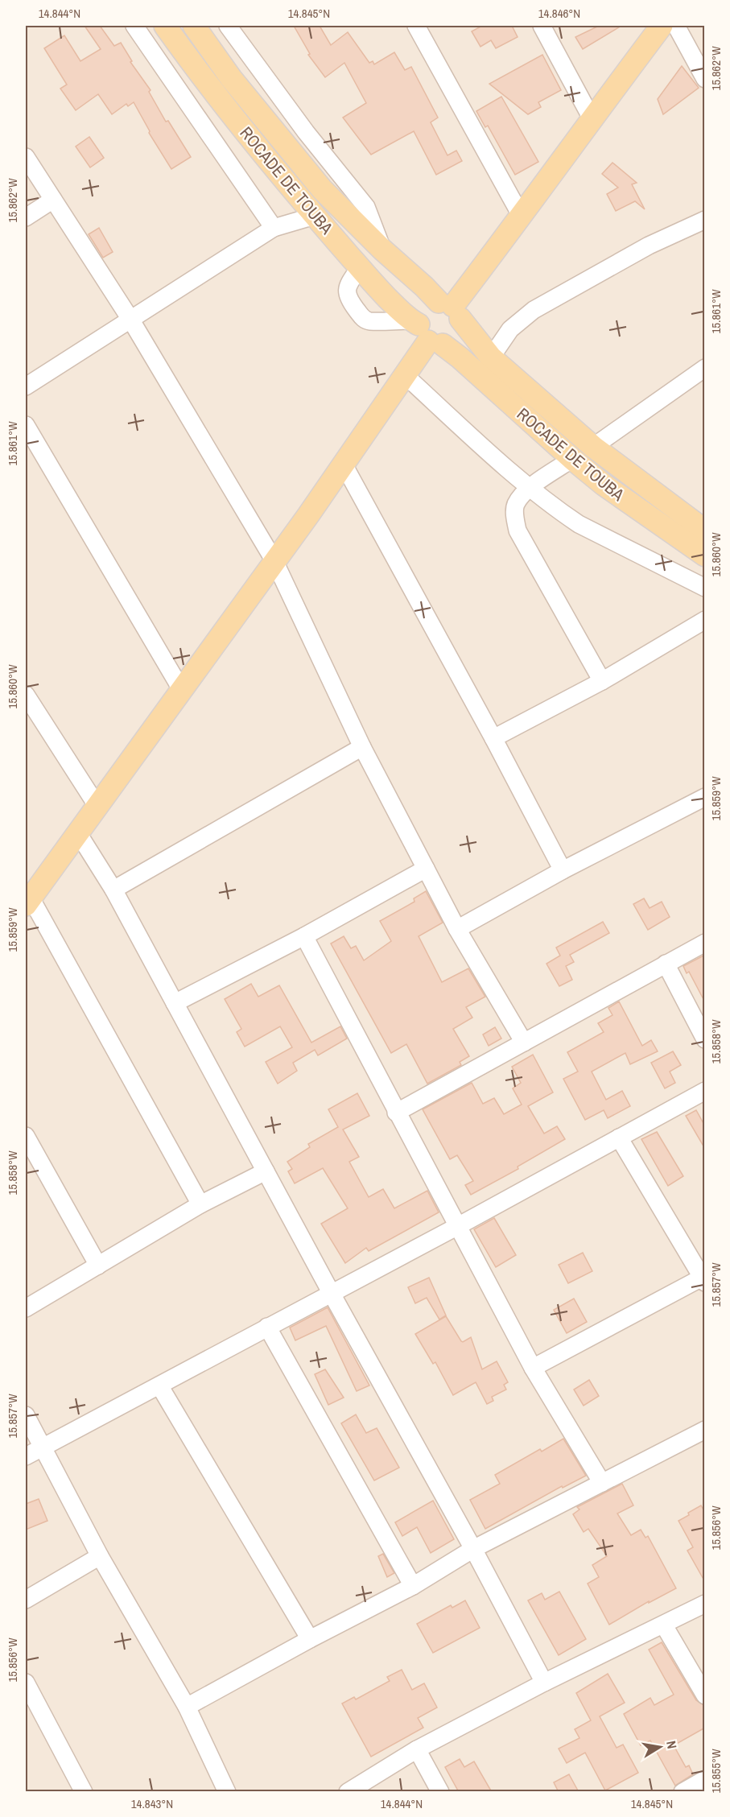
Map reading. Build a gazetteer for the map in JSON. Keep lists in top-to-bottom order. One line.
{"streets":{"main road":["ROCADE DE TOUBA"]},"north":"right","coordinates":["14.844°N","14.845°N","14.846°N","15.862°W","15.861°W","15.860°W","15.859°W","15.858°W","15.857°W","15.856°W","15.855°W","14.843°N"]}
